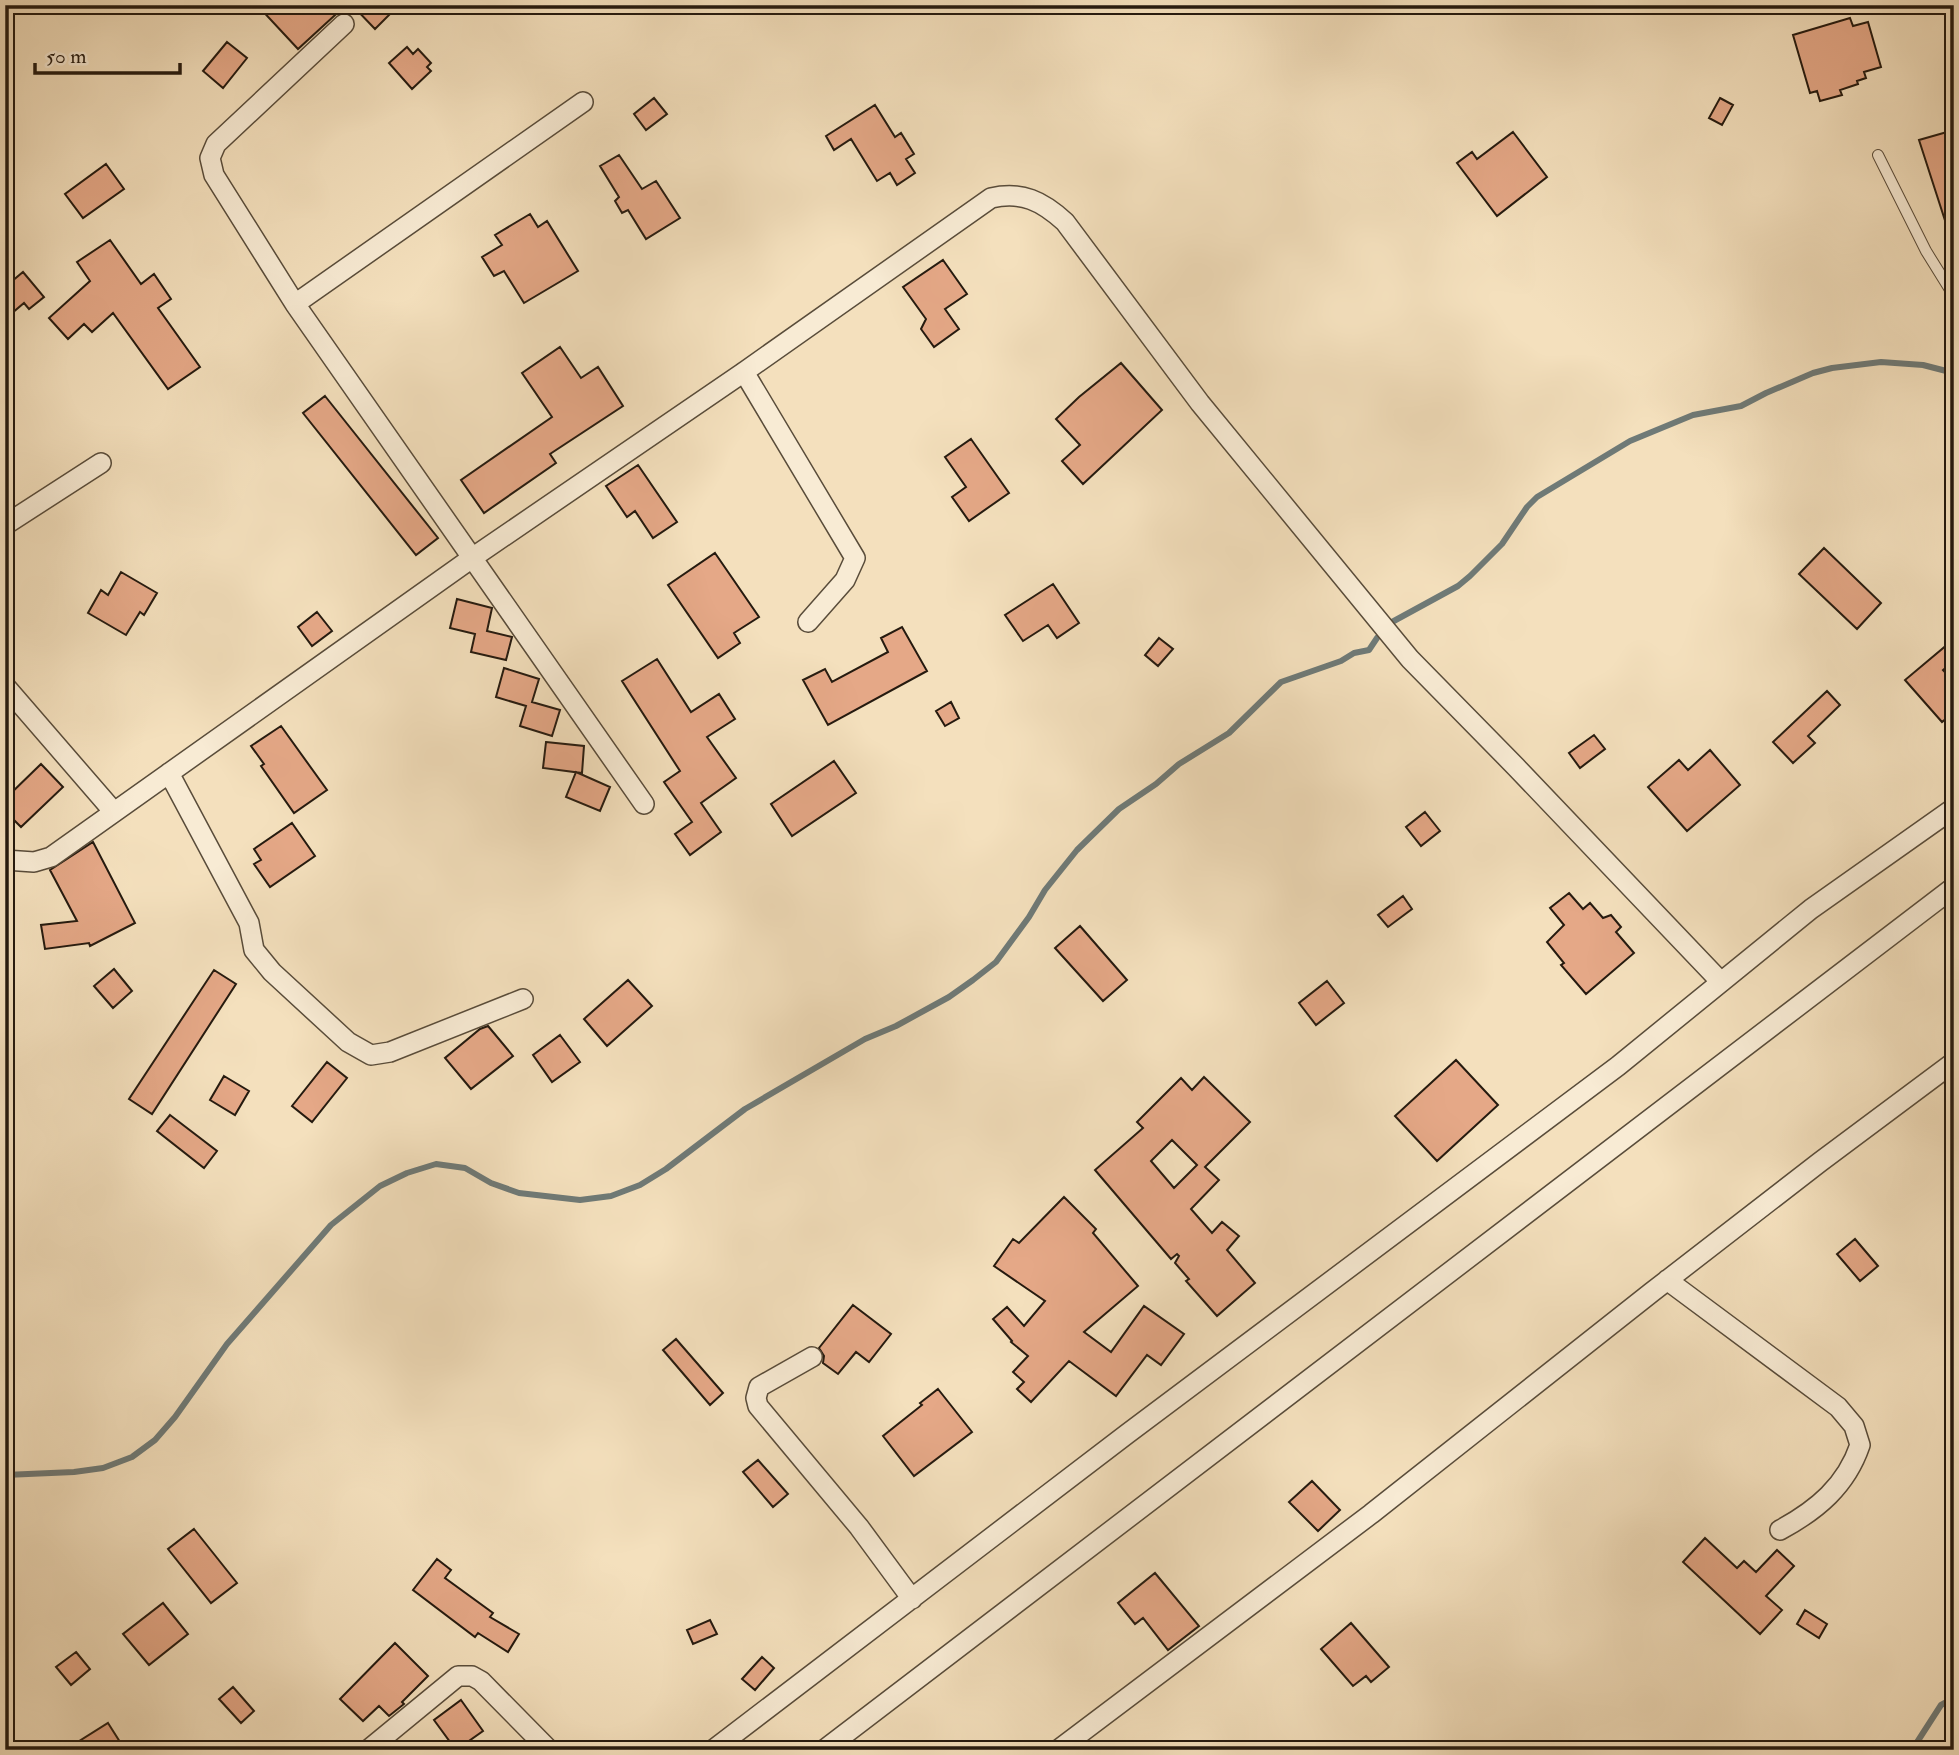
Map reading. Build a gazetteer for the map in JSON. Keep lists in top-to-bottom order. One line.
{"scale_bar":"50 m"}
